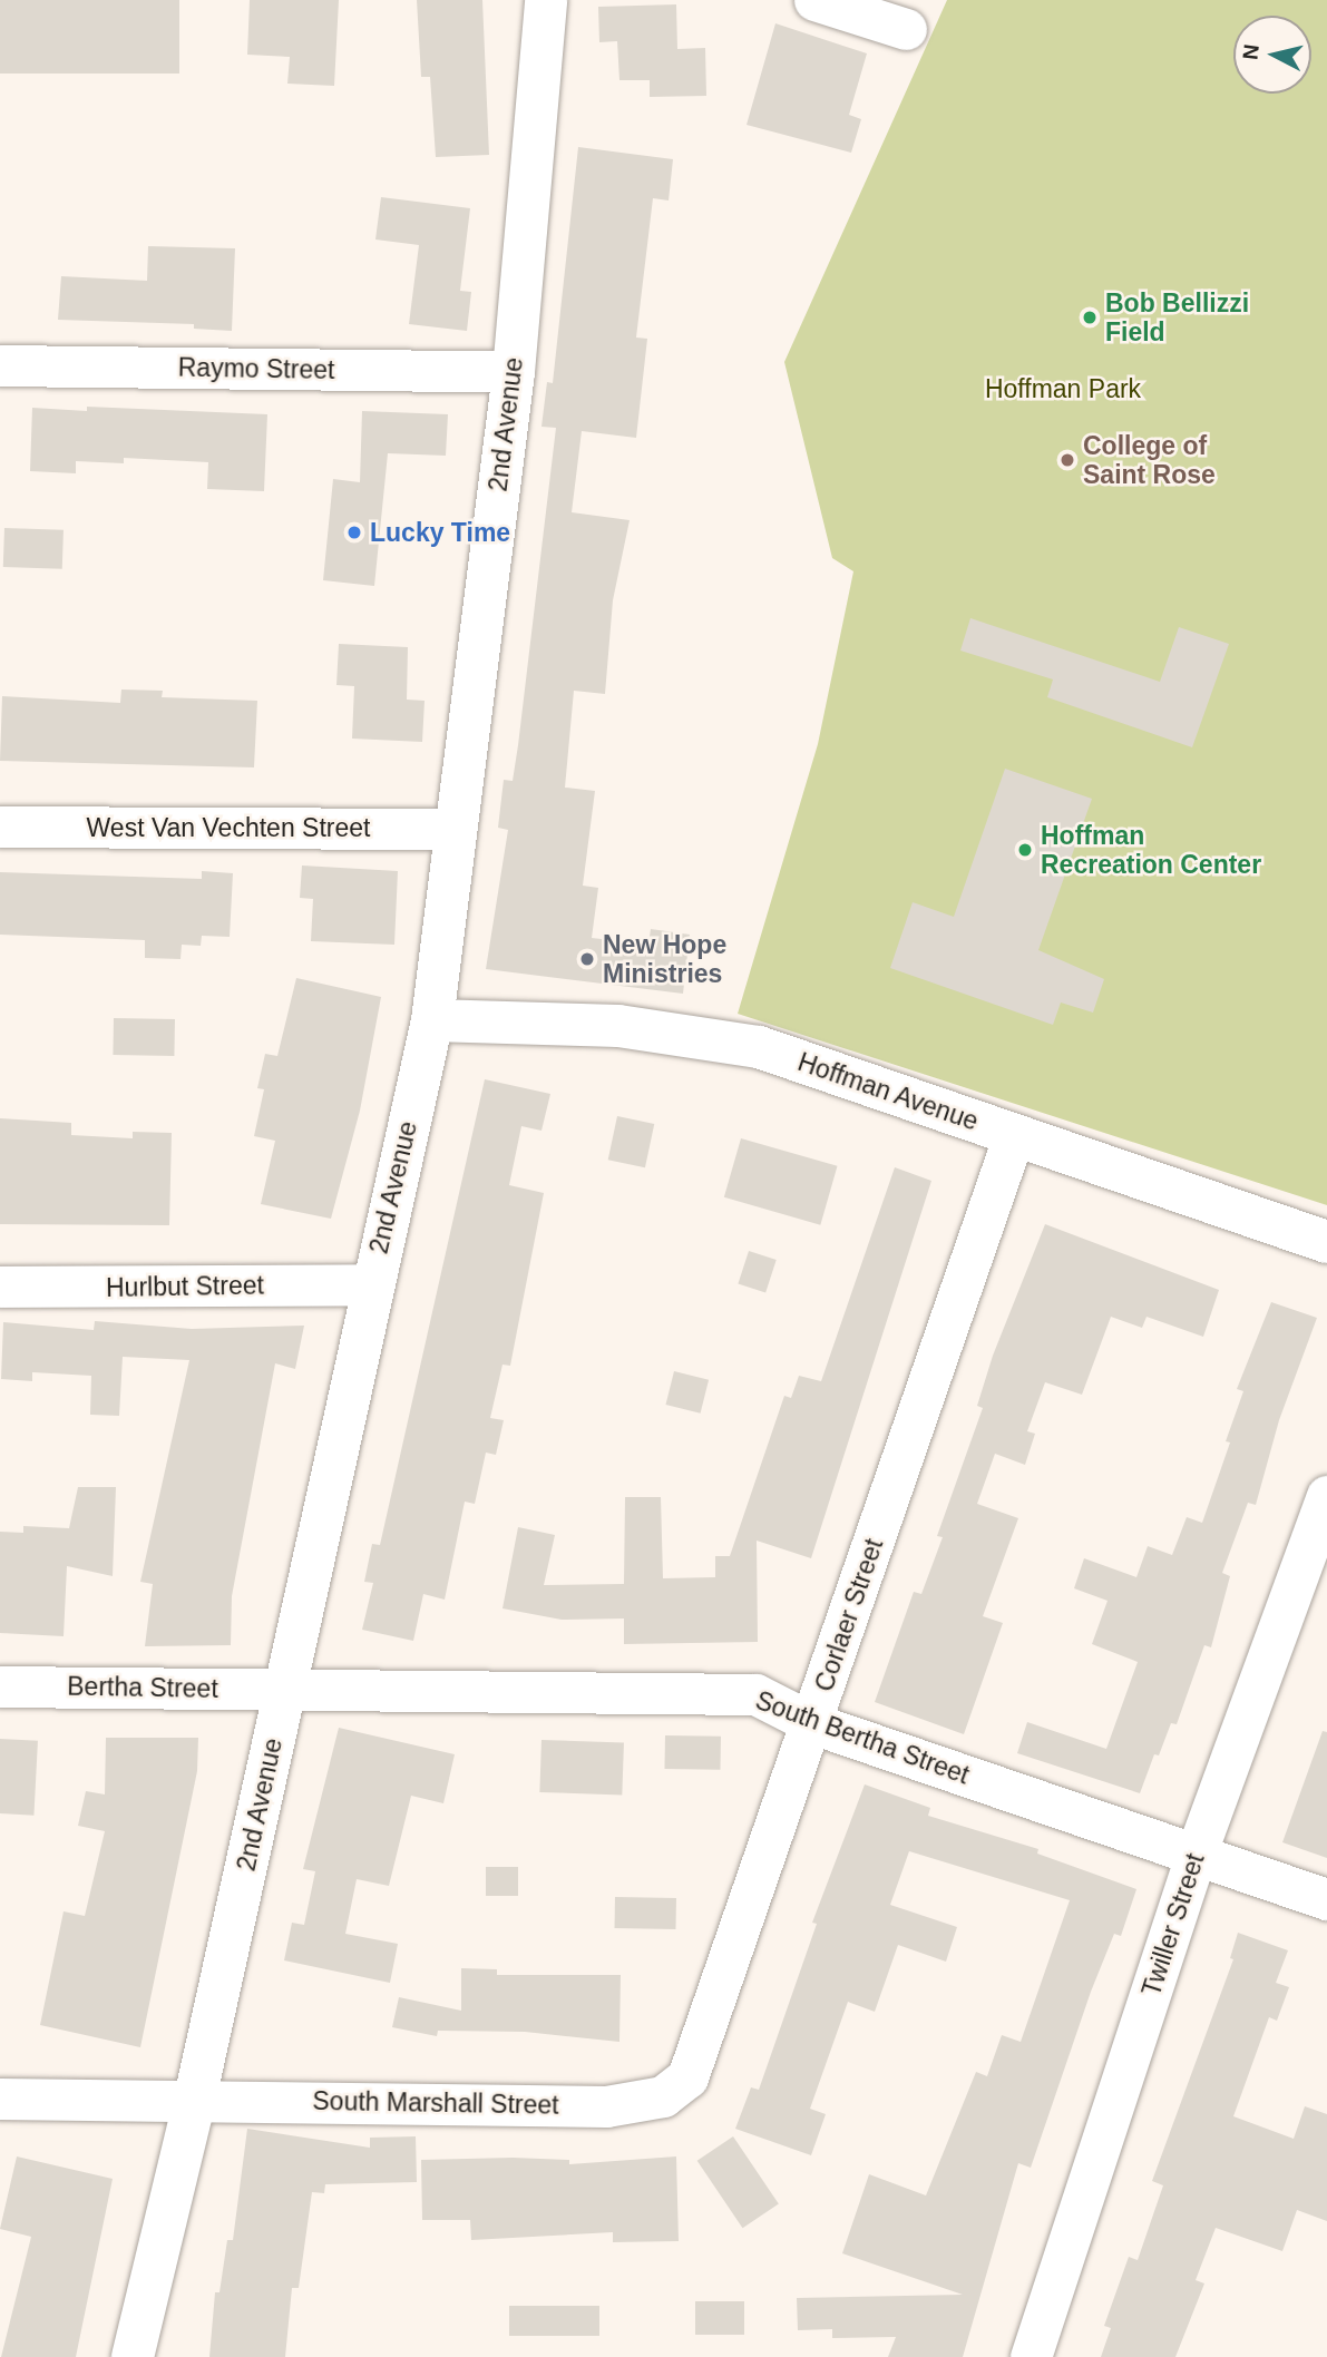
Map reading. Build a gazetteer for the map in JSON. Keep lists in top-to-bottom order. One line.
{"streets":{"street":["Raymo Street","2nd Avenue","West Van Vechten Street","Hoffman Avenue","Hurlbut Street","Corlaer Street","Bertha Street","South Bertha Street","Twiller Street","South Marshall Street"]},"crossings":[["Raymo Street","2nd Avenue"],["2nd Avenue","West Van Vechten Street"],["2nd Avenue","Hoffman Avenue"],["2nd Avenue","Hurlbut Street"],["2nd Avenue","Bertha Street"],["2nd Avenue","South Bertha Street"],["2nd Avenue","South Marshall Street"],["Hoffman Avenue","Corlaer Street"],["Corlaer Street","South Bertha Street"],["Corlaer Street","South Marshall Street"],["Bertha Street","South Bertha Street"],["South Bertha Street","Twiller Street"]],"parks":["Hoffman Park"],"places":["Bob Bellizzi Field","College of Saint Rose","Lucky Time","Hoffman Recreation Center","New Hope Ministries"],"north":"left"}
